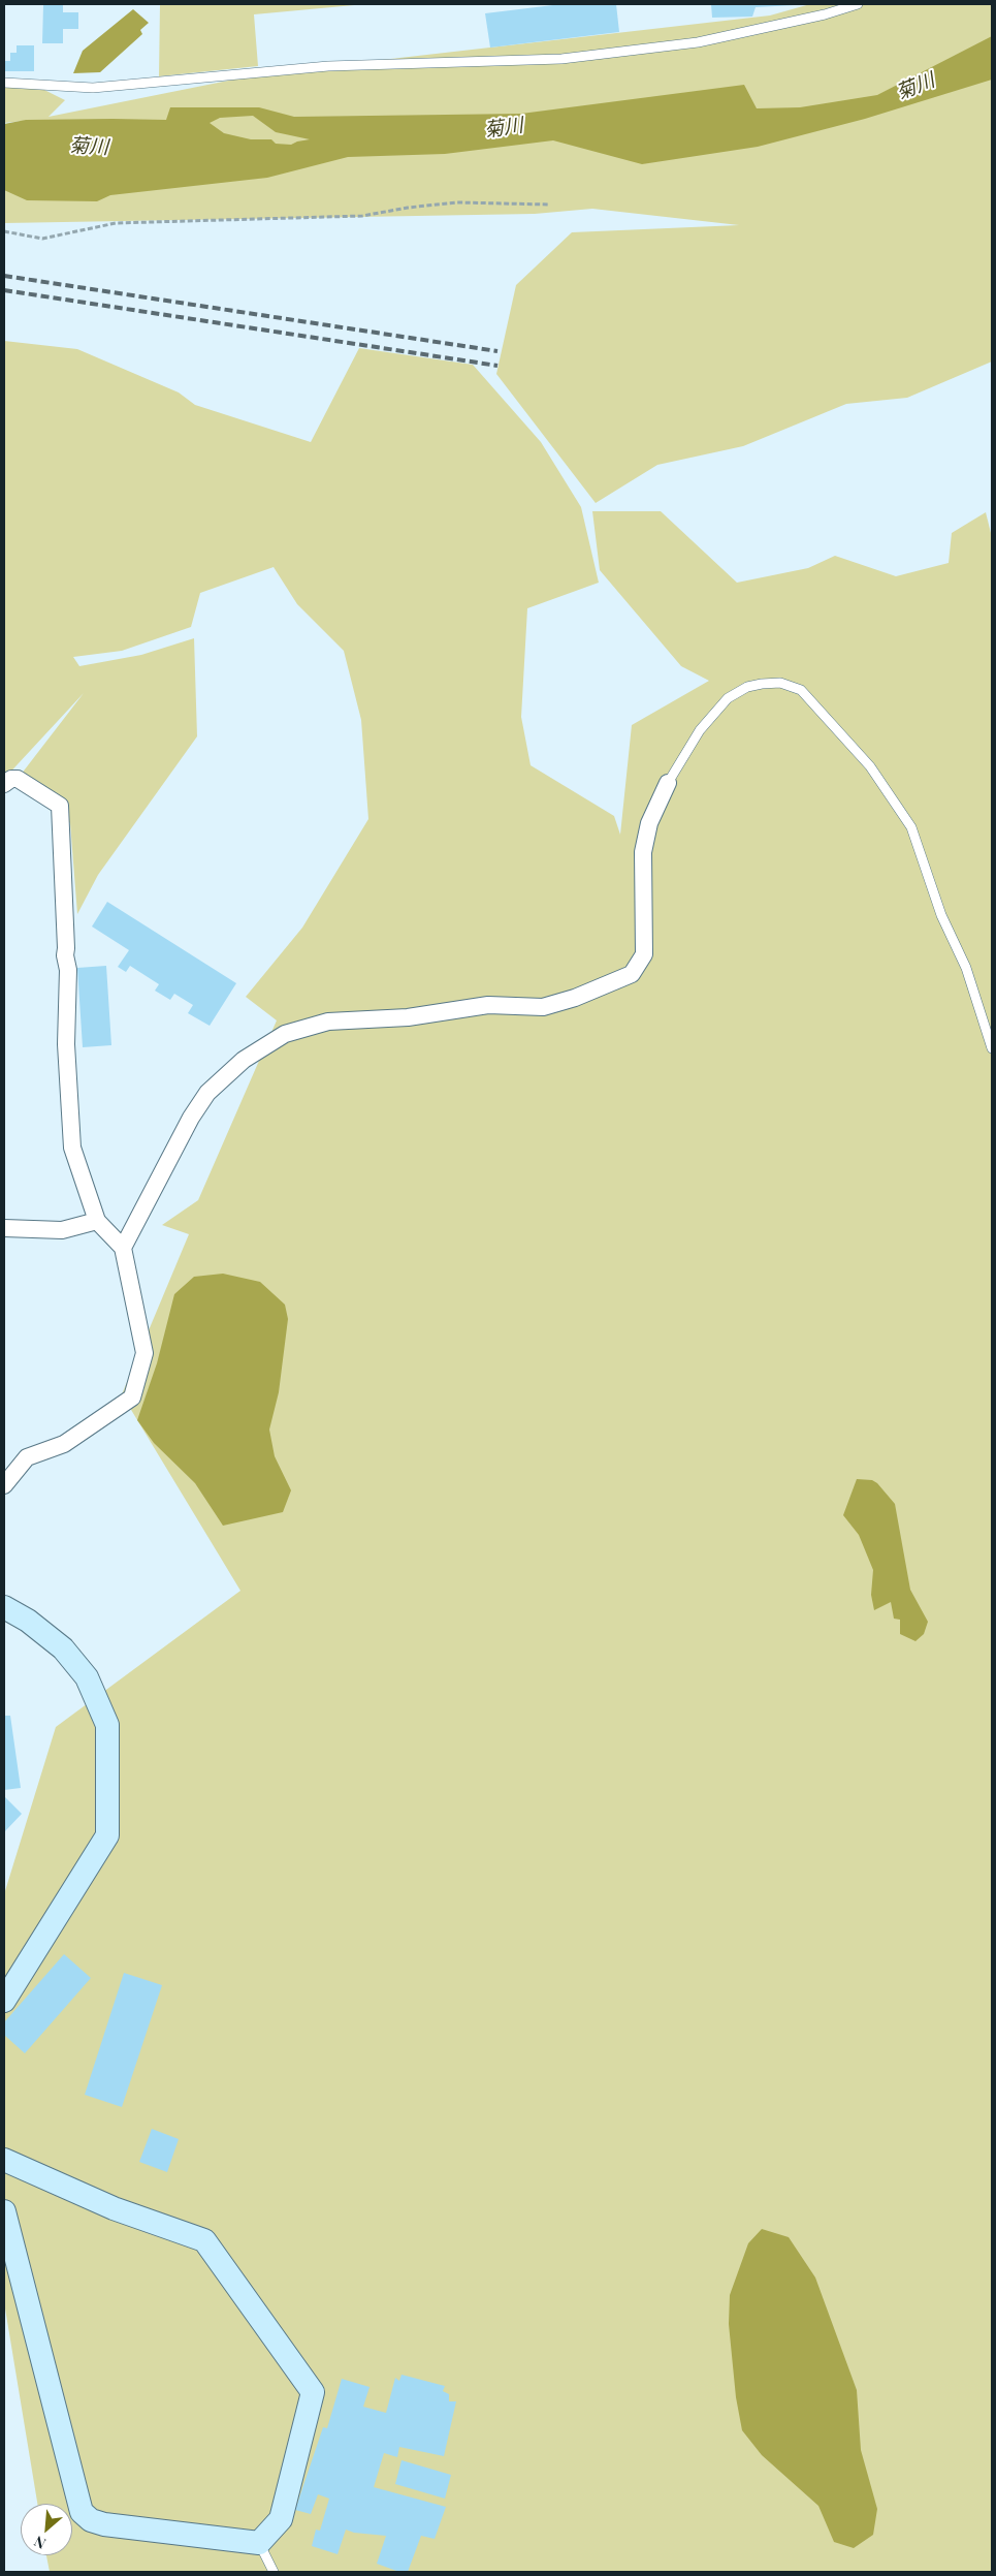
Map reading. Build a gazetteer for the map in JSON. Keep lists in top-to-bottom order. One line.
{"water":["菊川"],"north":"bottom left"}
